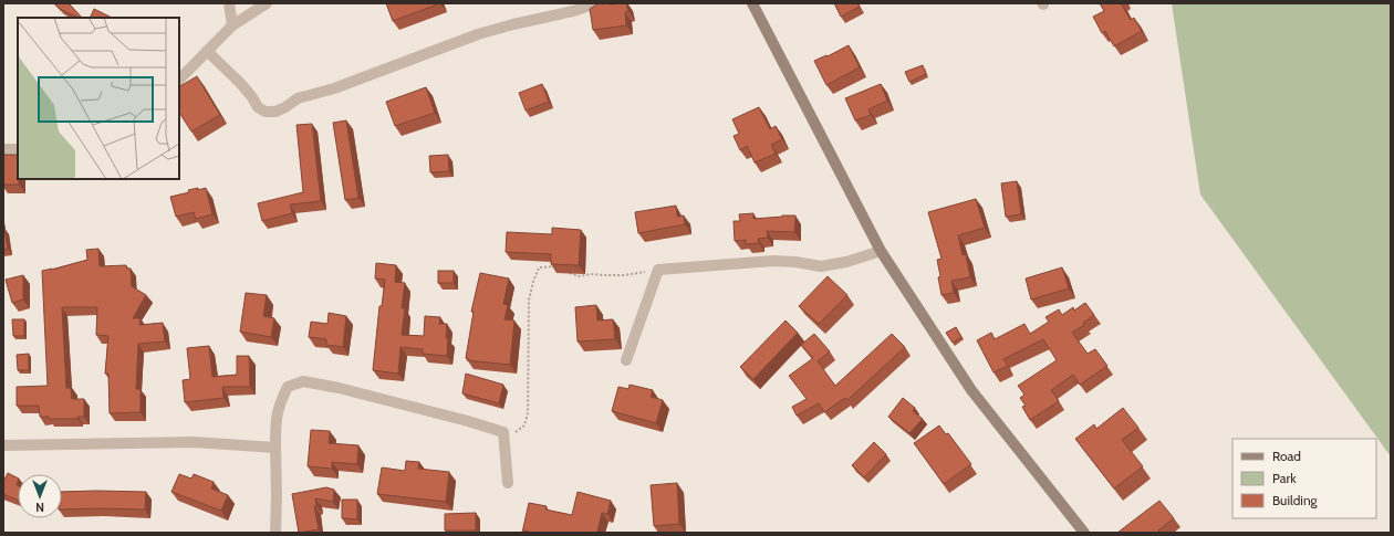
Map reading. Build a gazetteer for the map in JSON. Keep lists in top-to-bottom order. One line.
{"legend":["Road","Park","Building"],"north":"bottom"}
